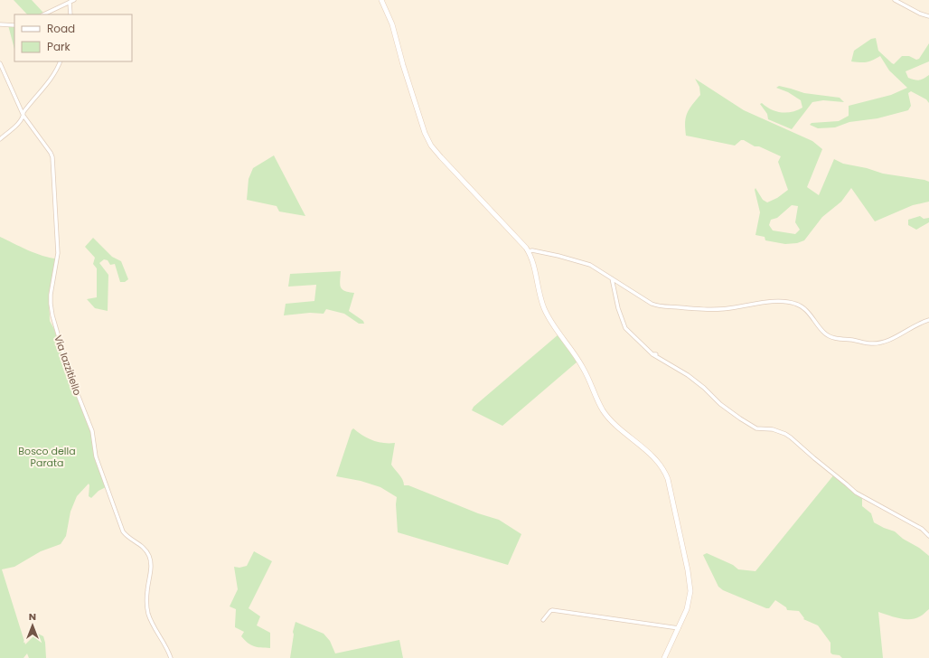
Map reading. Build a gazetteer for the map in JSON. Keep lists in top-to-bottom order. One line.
{"streets":{"street":["Via Iazzitiello"]},"parks":["Bosco della Parata"],"legend":["Road","Park"],"north":"top"}
